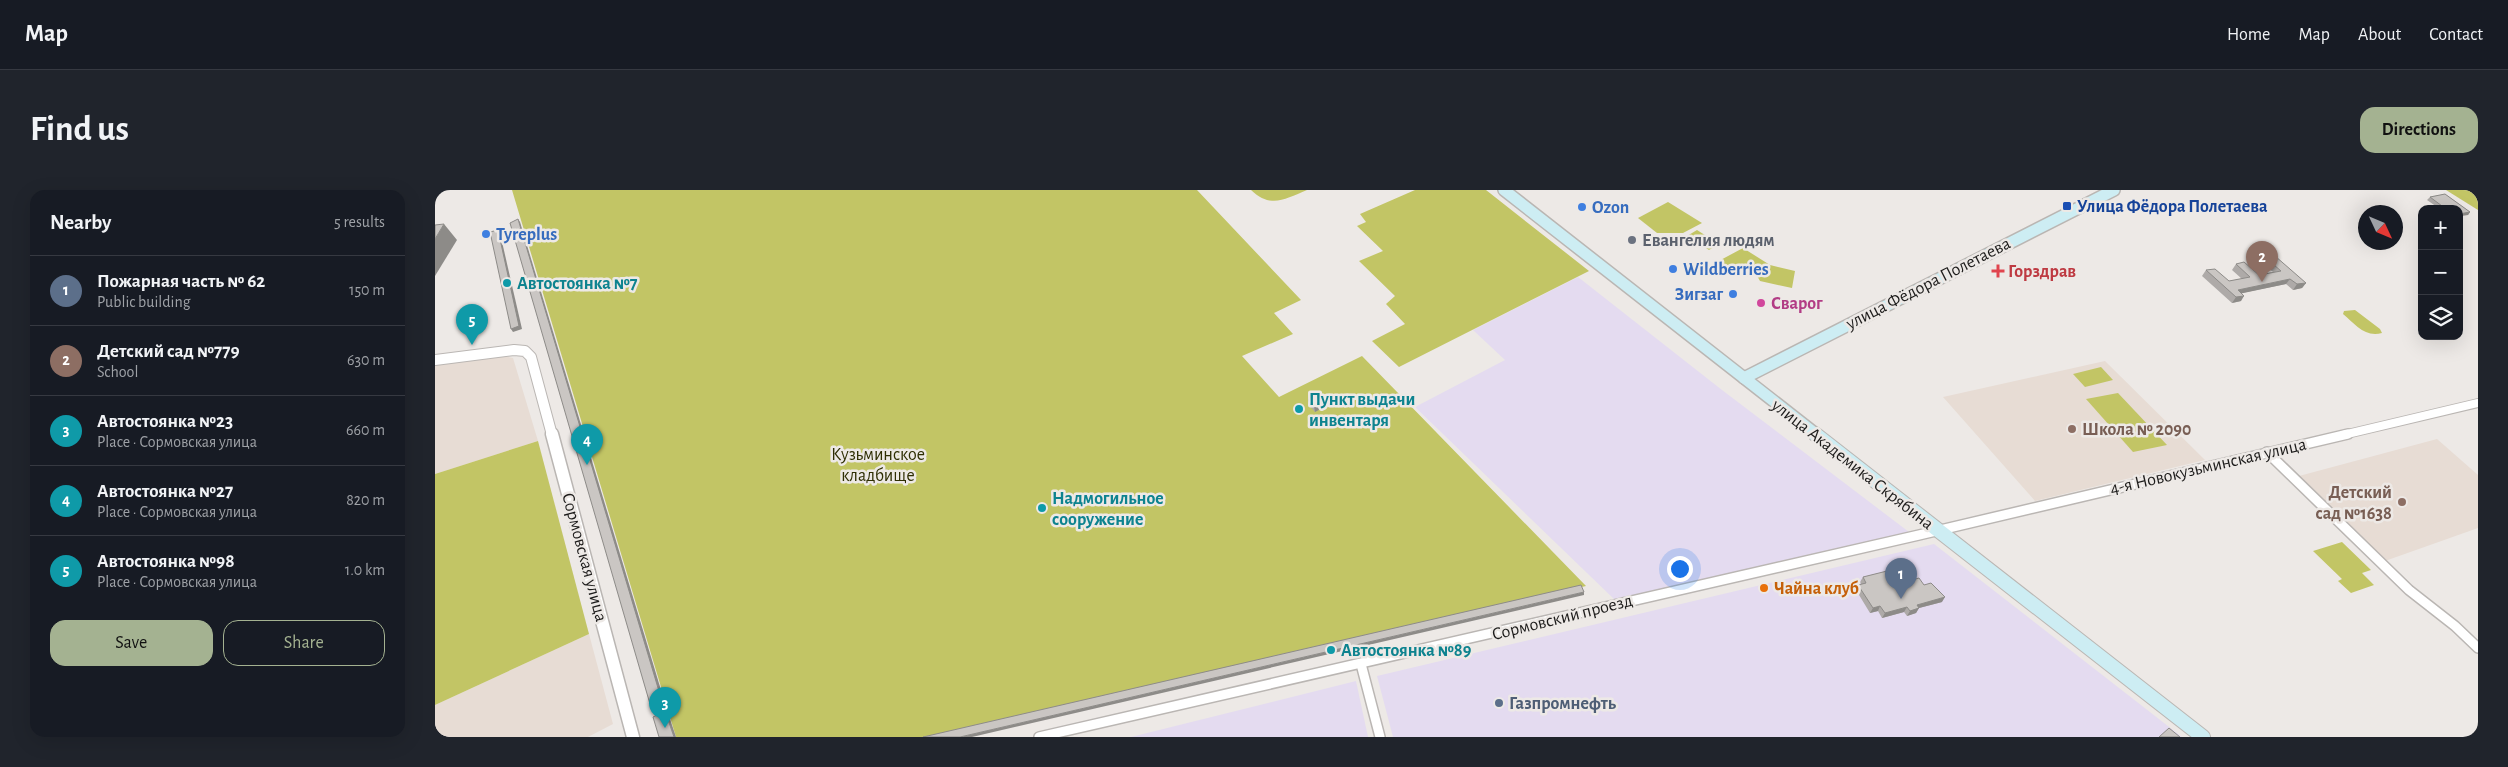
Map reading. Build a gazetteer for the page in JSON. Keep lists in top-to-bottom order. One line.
{"streets":{"main road":["улица Фёдора Полетаева","улица Академика Скрябина"],"street":["4-я Новокузьминская улица","Сормовская улица","Сормовский проезд"]},"crossings":[["улица Фёдора Полетаева","улица Академика Скрябина"],["улица Академика Скрябина","4-я Новокузьминская улица"],["улица Академика Скрябина","Сормовский проезд"],["4-я Новокузьминская улица","Сормовский проезд"]],"parks":["Кузьминское кладбище"],"places":{"transit":["Улица Фёдора Полетаева"],"other":["Ozon","Tyreplus","Евангелия людям","Wildberries","Автостоянка №7","Зигзаг","Сварог","Пункт выдачи инвентаря","Школа № 2090","Детский сад №1638","Надмогильное сооружение","Чайна клуб","Автостоянка №89","Газпромнефть"],"health":["Горздрав"]},"north":"bottom right","page":{"header":"Map","nav":["Home","Map","About","Contact"],"buttons":["Directions",["Save","Share"]],"title":"Find us","heading":["Nearby","5 results"],"map_buttons":["+","−"],"pins":["2","5","4","1","3"],"list":[{"mark":"1","name":"Пожарная часть № 62","note":"Public building","value":"150 m"},{"mark":"2","name":"Детский сад №779","note":"School","value":"630 m"},{"mark":"3","name":"Автостоянка №23","note":"Place · Сормовская улица","value":"660 m"},{"mark":"4","name":"Автостоянка №27","note":"Place · Сормовская улица","value":"820 m"},{"mark":"5","name":"Автостоянка №98","note":"Place · Сормовская улица","value":"1.0 km"}]}}
